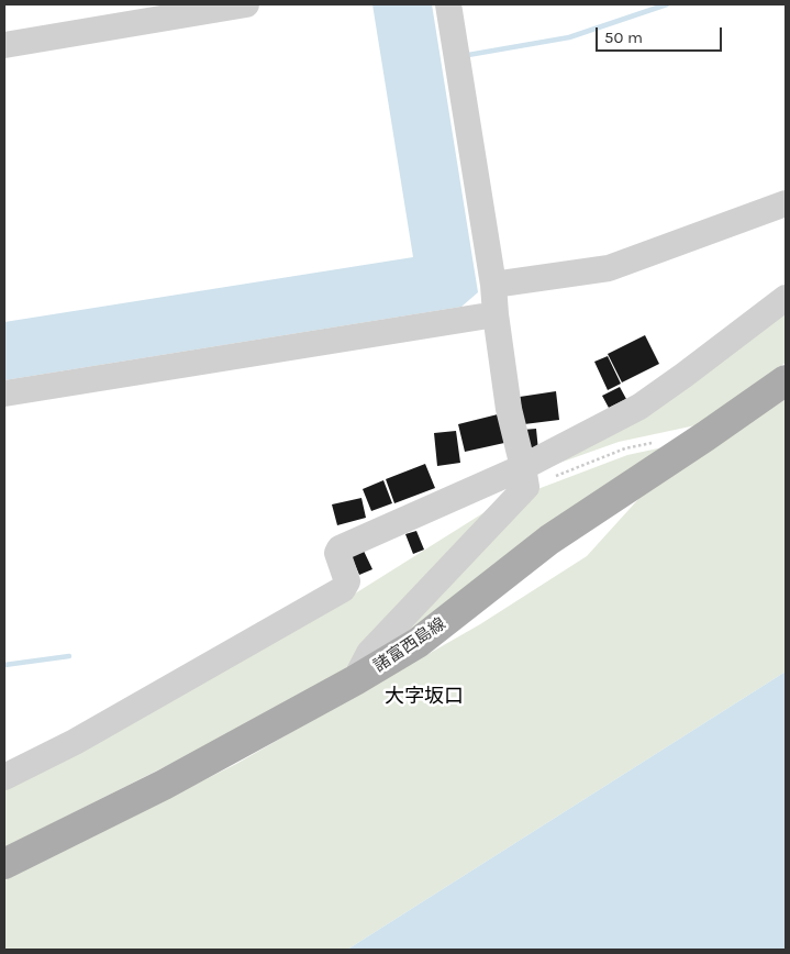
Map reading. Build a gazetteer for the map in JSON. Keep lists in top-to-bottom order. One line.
{"streets":{"main road":["諸富西島線"]},"districts":["大字坂口"],"scale_bar":"50 m"}
